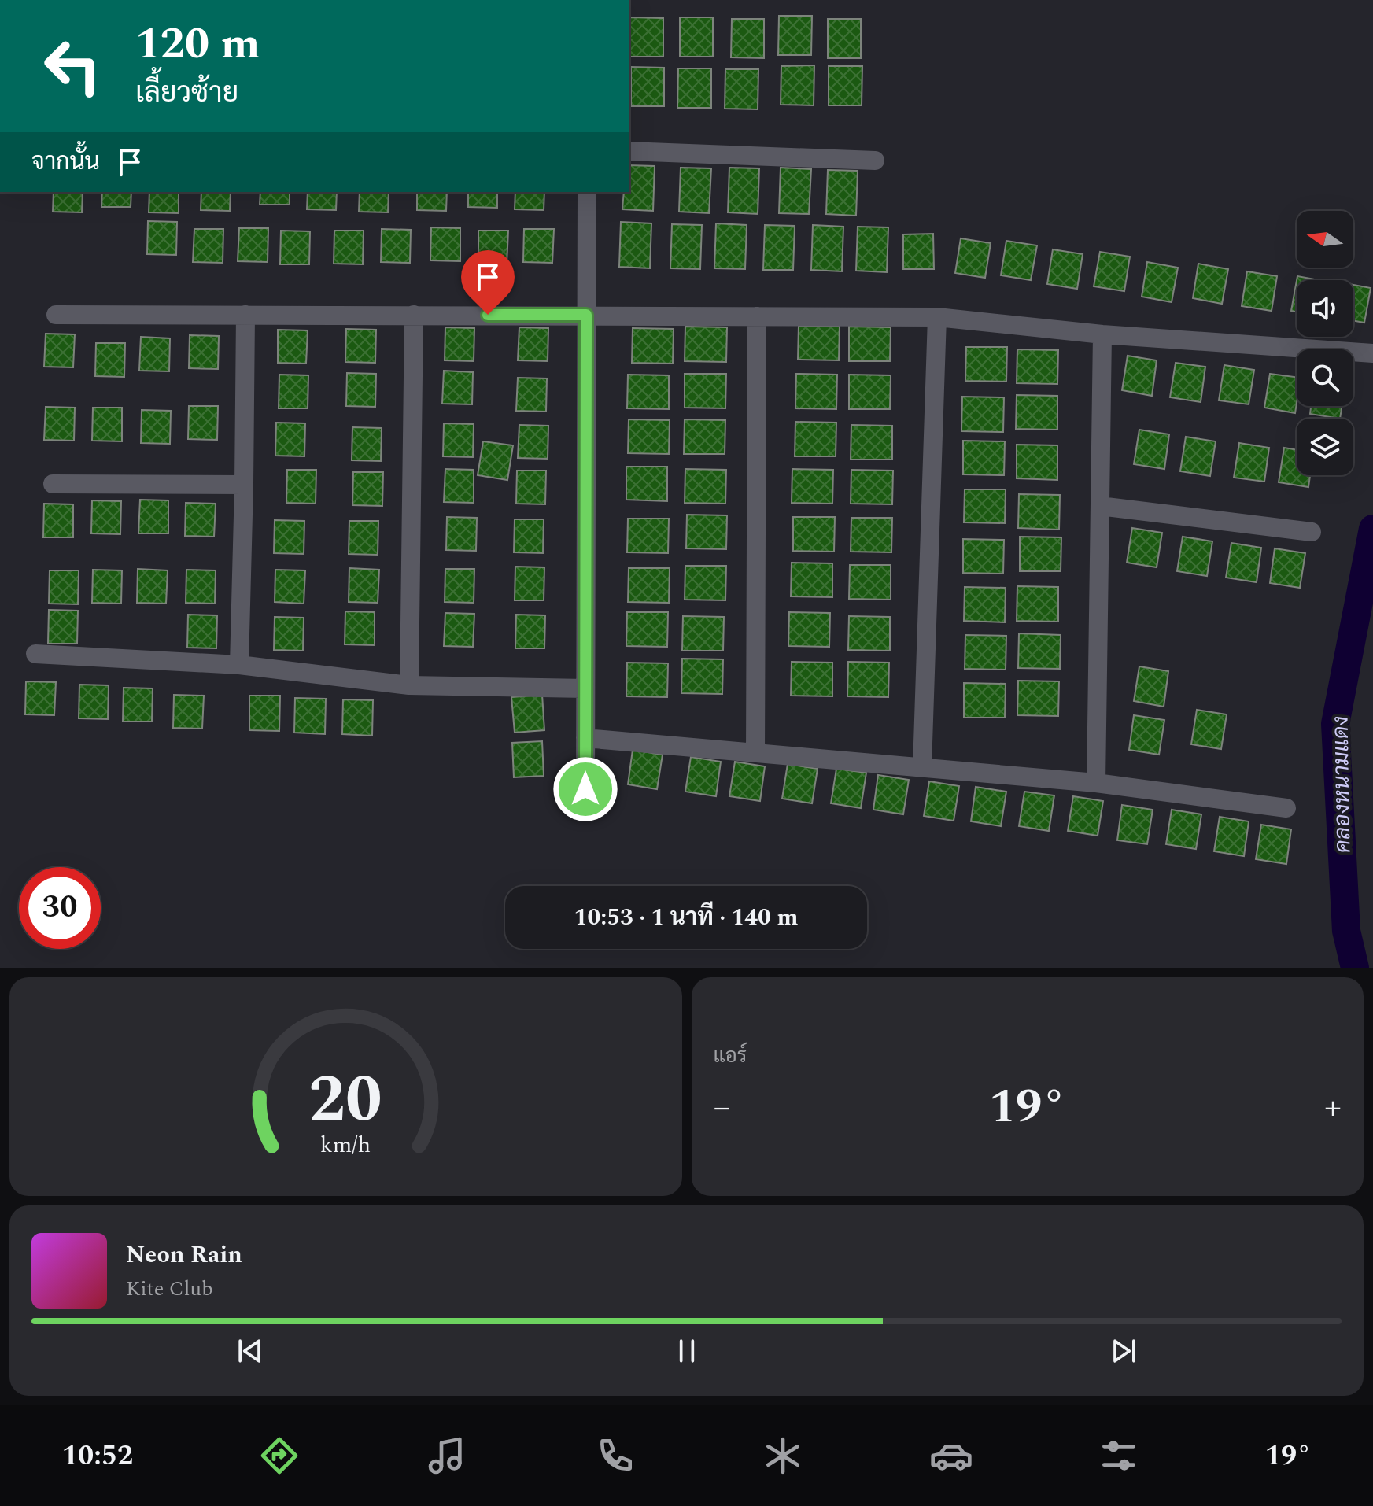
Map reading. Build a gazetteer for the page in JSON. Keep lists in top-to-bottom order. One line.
{"water":["คลองหนามแดง"],"north":"left","page":{"turn":["120 m","เลี้ยวซ้าย"],"then":"จากนั้น","limit":"30","trip":"10:53 · 1 นาที · 140 m","tile":"แอร์","heat":["−","19°","+"],"song":["Neon Rain","Kite Club"],"tabs":["10:52","19°"],"gauge":["20","km/h"]}}
